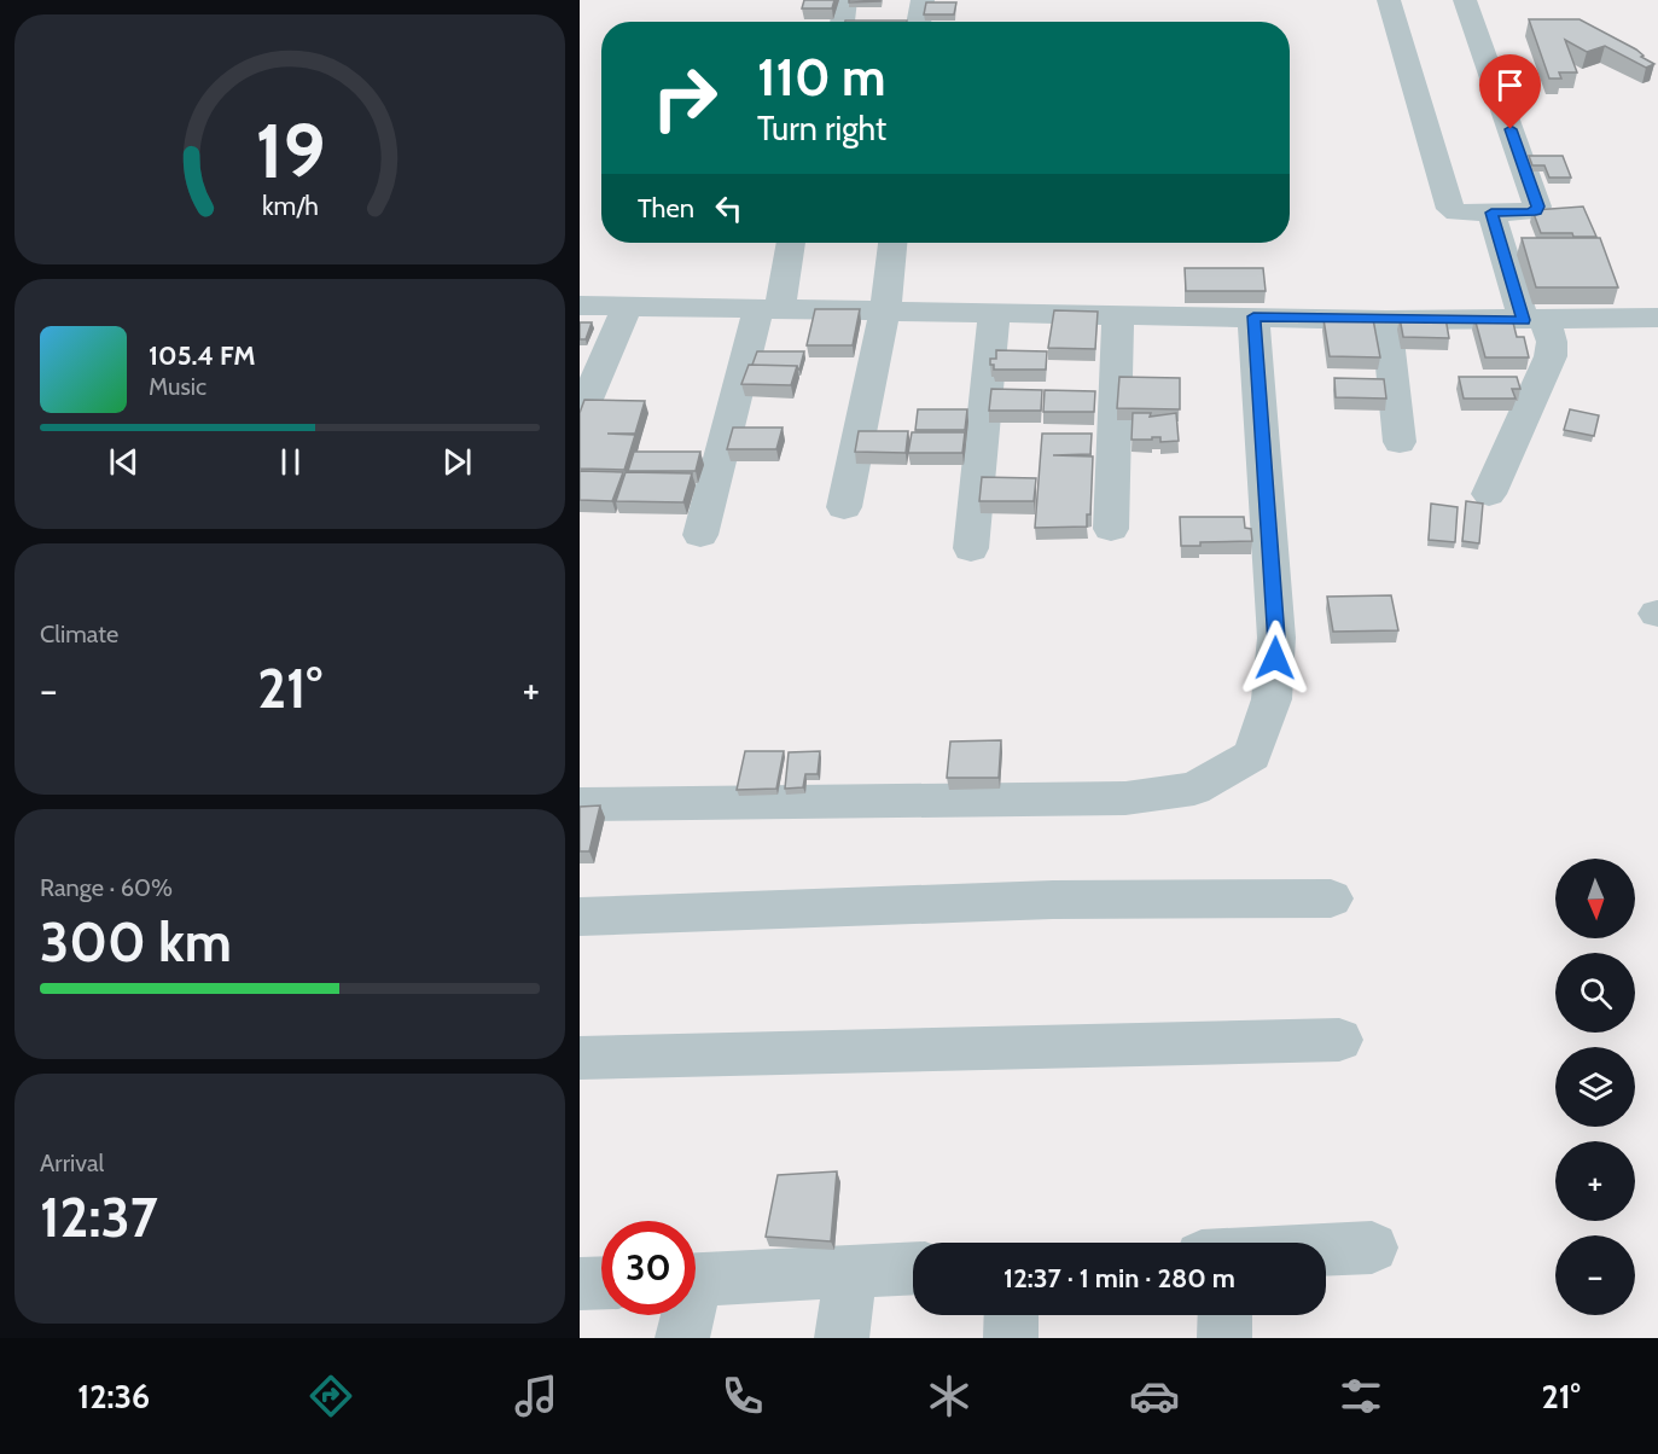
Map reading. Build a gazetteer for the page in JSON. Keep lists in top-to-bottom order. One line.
{"north":"bottom","page":{"turn":["110 m","Turn right"],"then":"Then","song":["105.4 FM","Music"],"tile":["Climate",["Range · 60%","300 km"],["Arrival","12:37"]],"heat":["−","21°","+"],"map_buttons":["+","−"],"limit":"30","trip":"12:37 · 1 min · 280 m","tabs":["12:36","21°"],"gauge":["19","km/h"]}}
